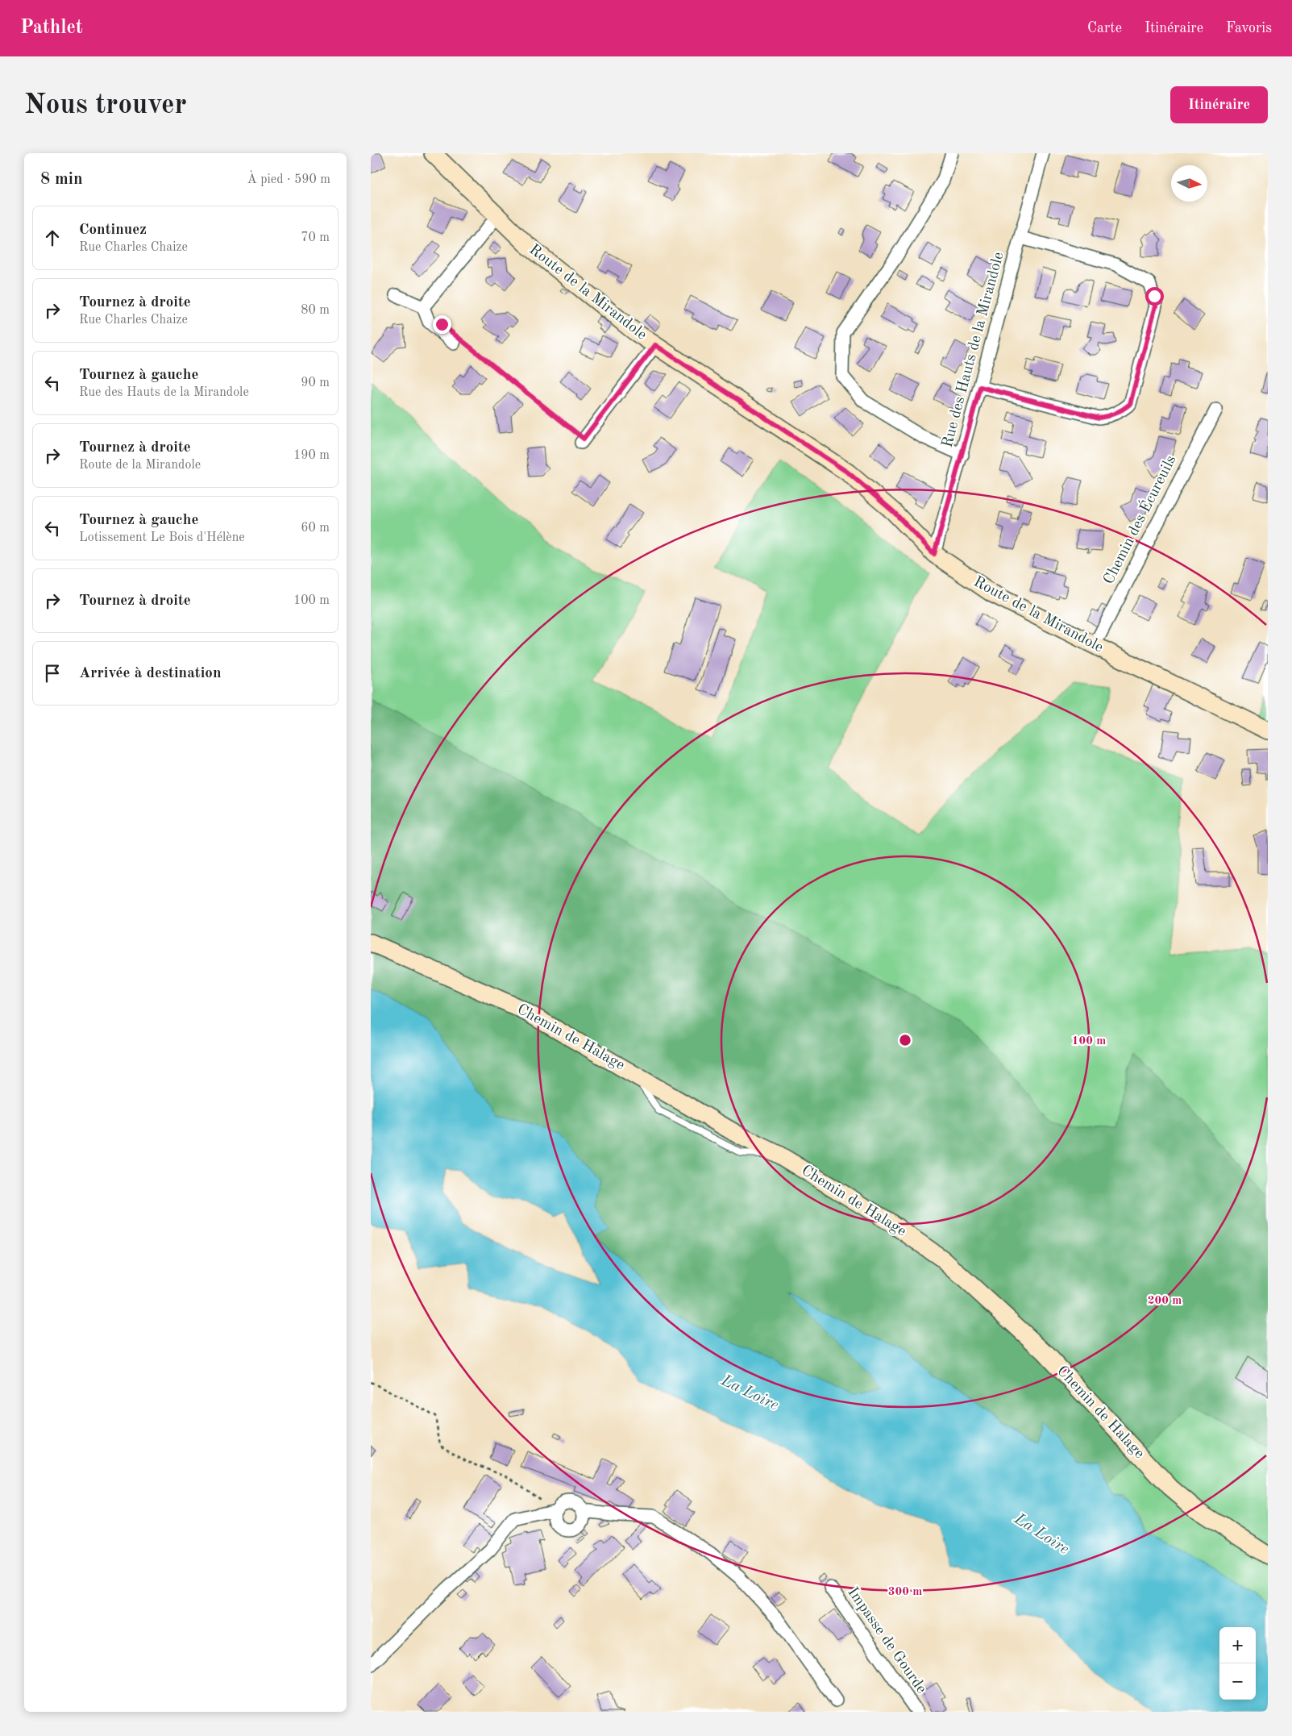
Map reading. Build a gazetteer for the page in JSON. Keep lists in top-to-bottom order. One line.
{"streets":{"main road":["Route de la Mirandole","Chemin de Halage"],"street":["Rue des Hauts de la Mirandole","Chemin des Écureuils","Impasse de Gourde"]},"crossings":[["Route de la Mirandole","Rue des Hauts de la Mirandole"],["Route de la Mirandole","Chemin des Écureuils"]],"water":["La Loire"],"north":"right","page":{"header":"Pathlet","nav":["Carte","Itinéraire","Favoris"],"buttons":"Itinéraire","title":"Nous trouver","heading":["8 min","À pied · 590 m"],"list":[["Continuez","Rue Charles Chaize","70 m"],["Tournez à droite","Rue Charles Chaize","80 m"],["Tournez à gauche","Rue des Hauts de la Mirandole","90 m"],["Tournez à droite","Route de la Mirandole","190 m"],["Tournez à gauche","Lotissement Le Bois d'Hélène","60 m"],["Tournez à droite","100 m"],"Arrivée à destination"],"map_buttons":["+","−"]},"rings":["100 m","200 m","300 m"]}
